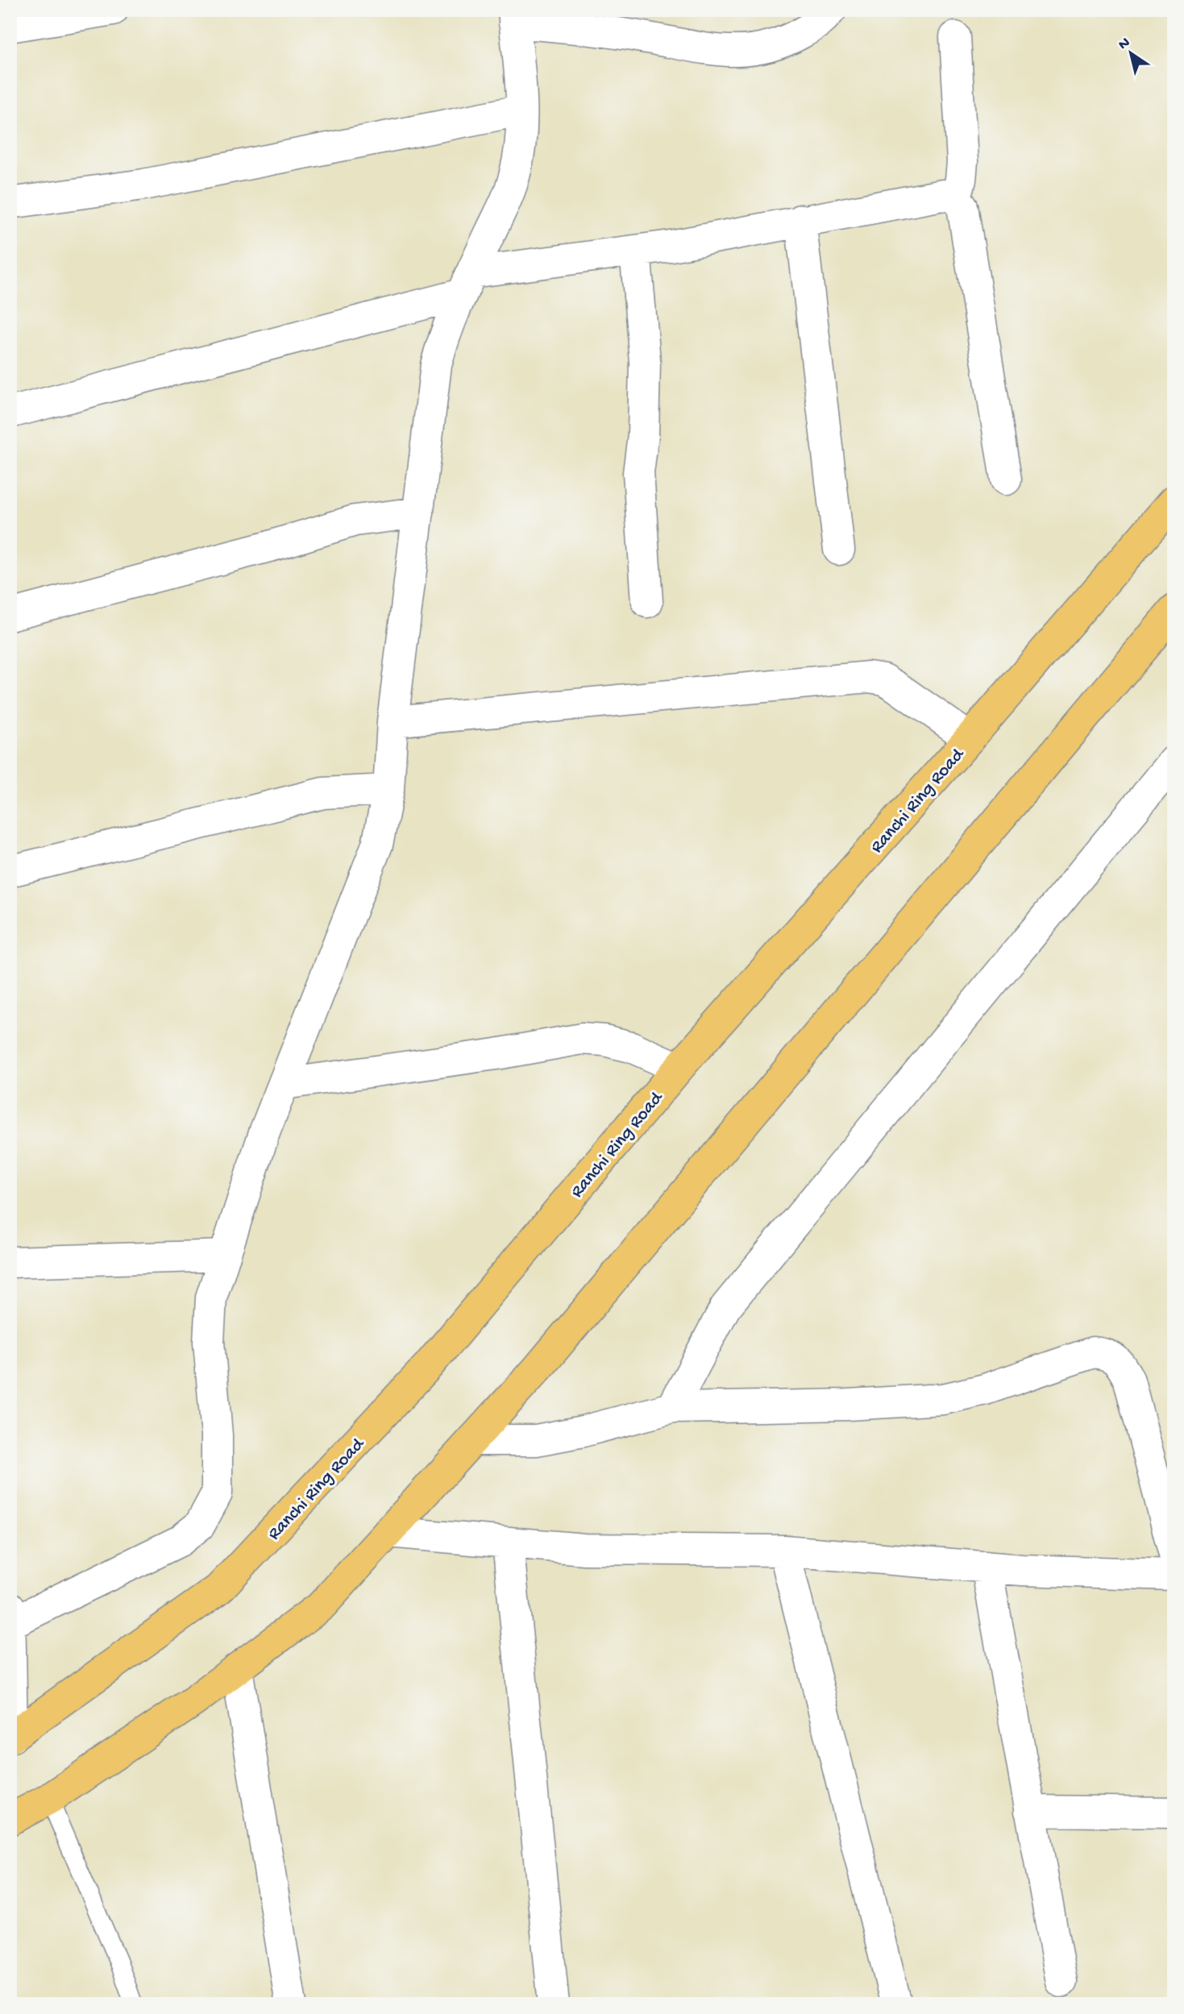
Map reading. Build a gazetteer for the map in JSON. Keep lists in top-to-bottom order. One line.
{"streets":{"main road":["Ranchi Ring Road"]},"north":"top left"}
